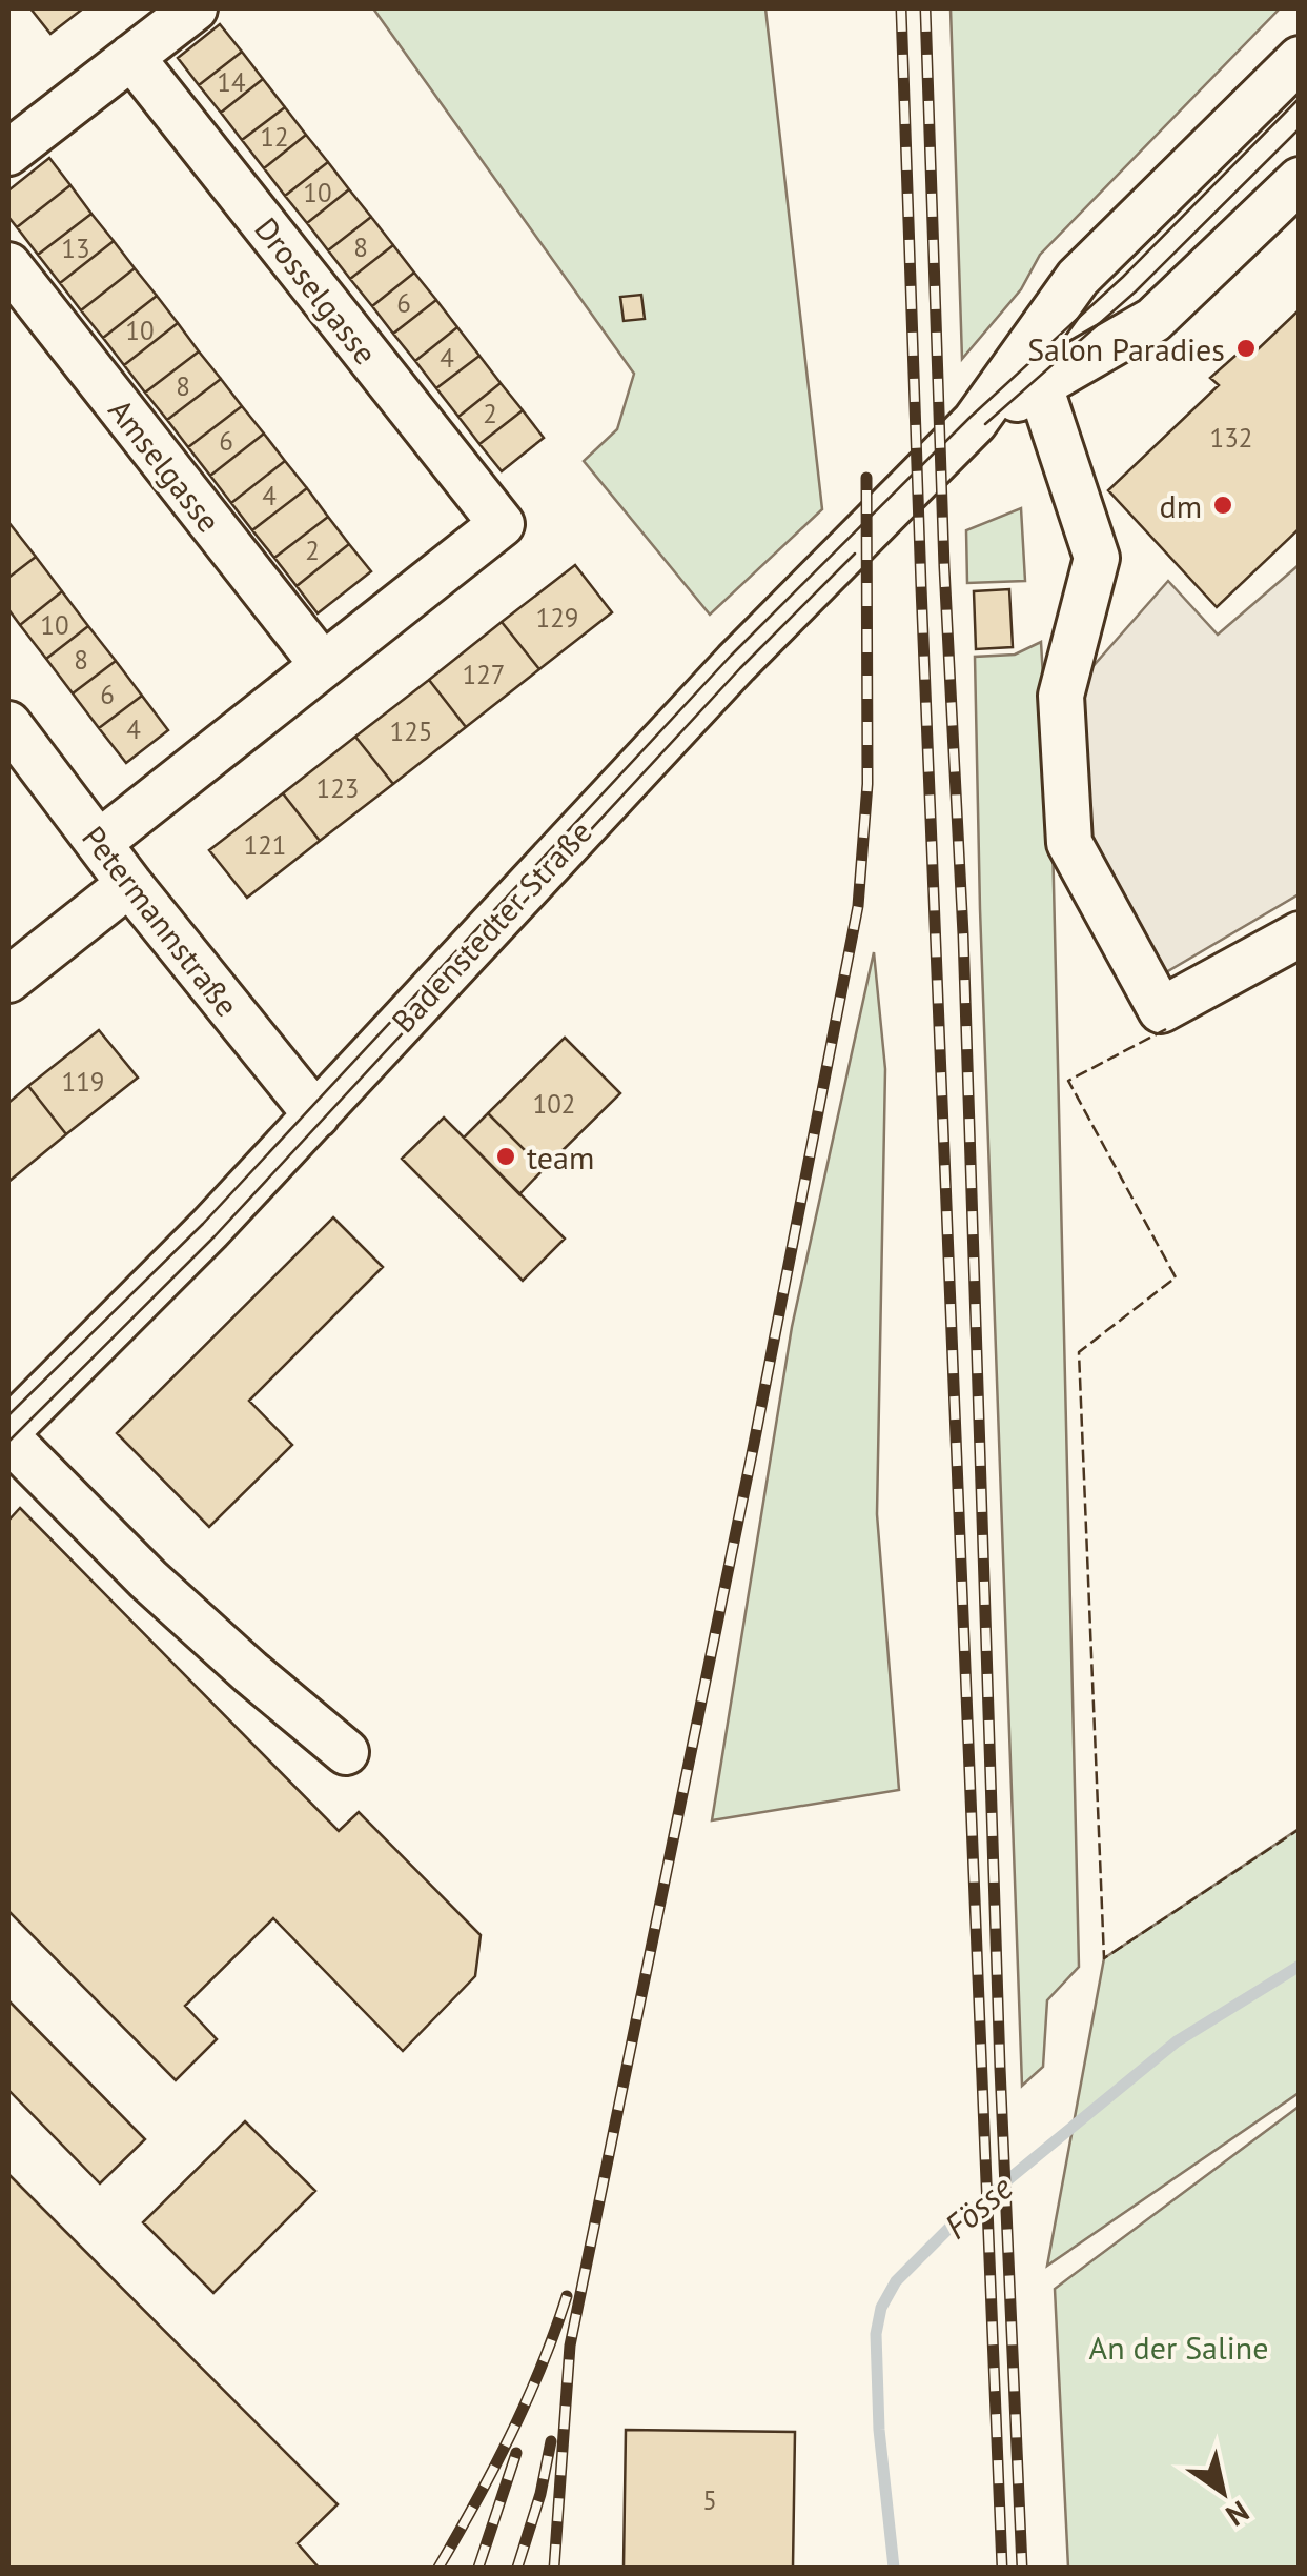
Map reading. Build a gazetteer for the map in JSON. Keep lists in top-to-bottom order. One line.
{"streets":{"street":["Drosselgasse","Amselgasse","Petermannstraße","Badenstedter Straße"]},"crossings":[["Drosselgasse","Amselgasse"],["Petermannstraße","Badenstedter Straße"]],"water":["Fösse"],"parks":["An der Saline"],"places":["Salon Paradies","dm","team"],"house_numbers":["14","12","10","8","13","6","10","4","8","2","132","6","4","2","129","10","8","127","6","4","125","123","121","119","102","5"],"north":"bottom right"}
